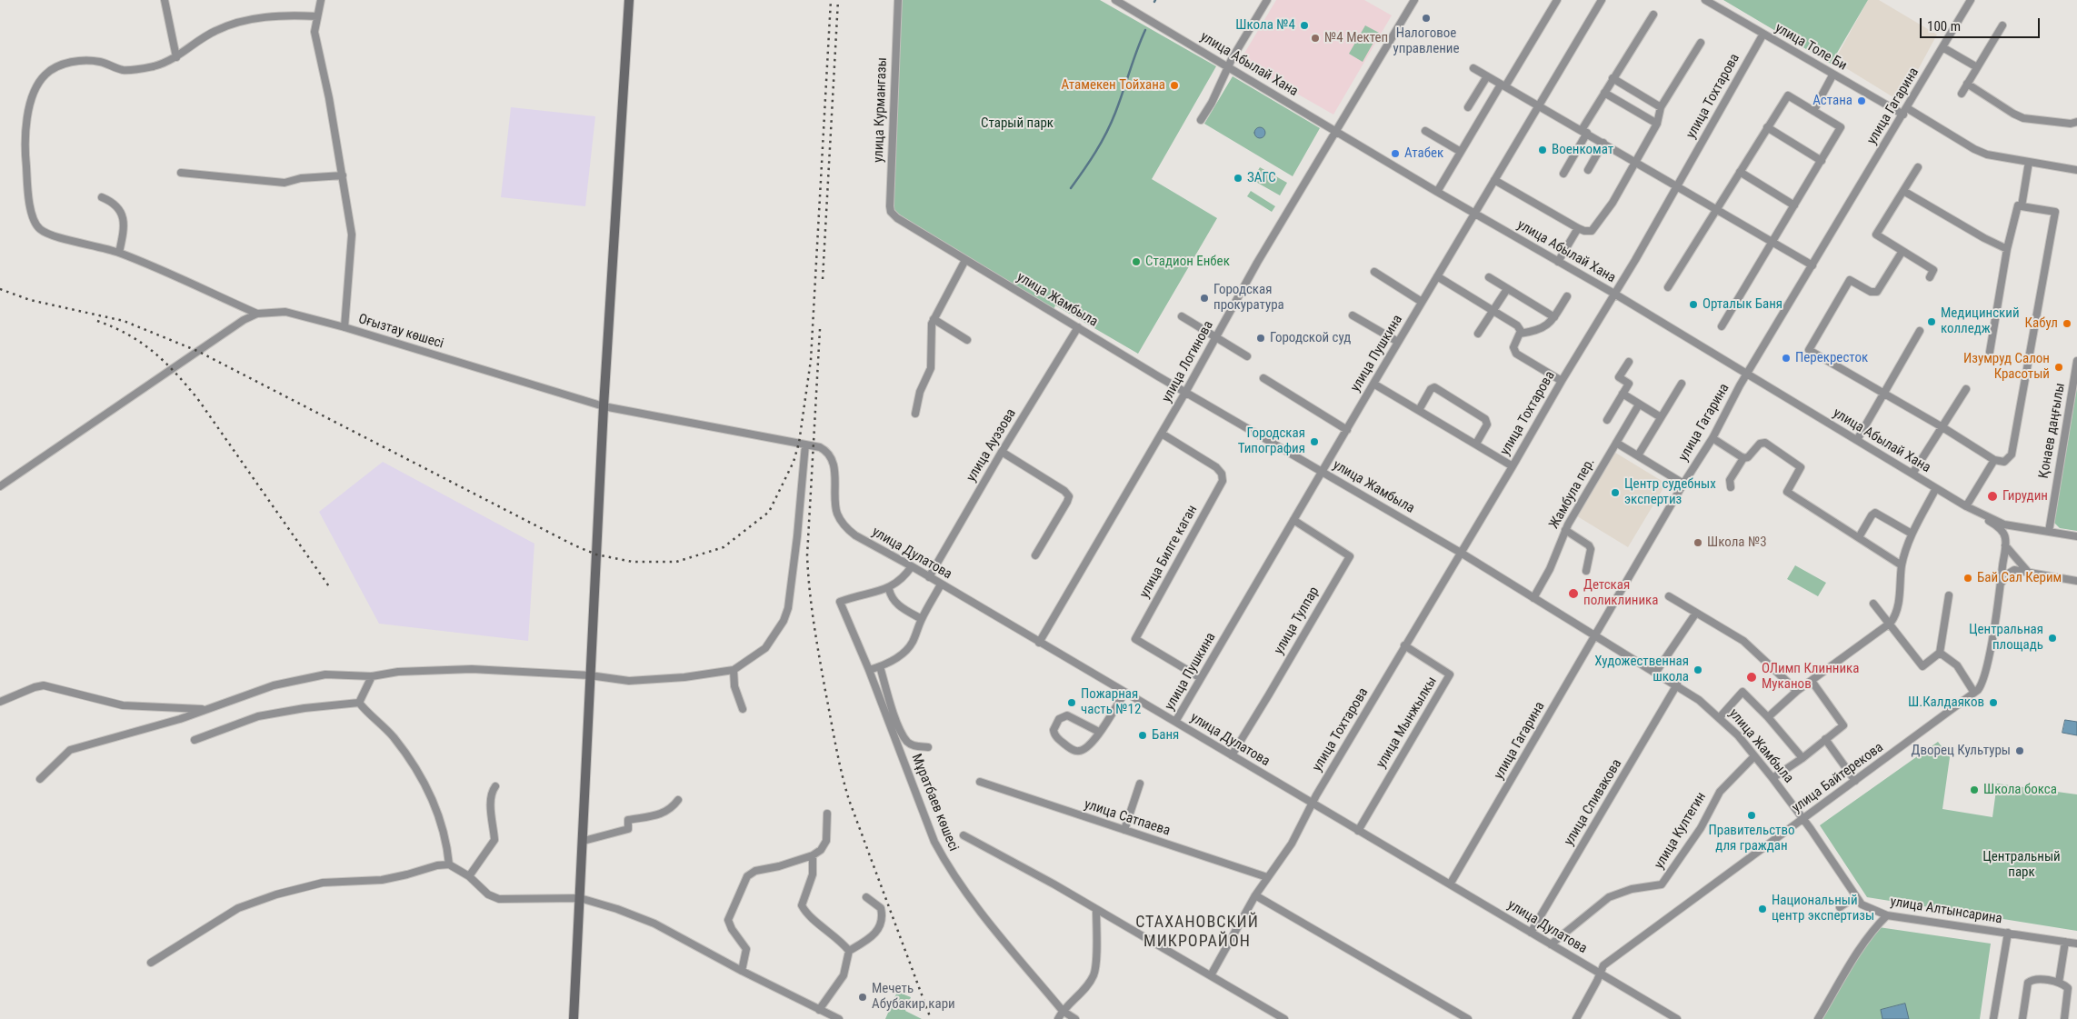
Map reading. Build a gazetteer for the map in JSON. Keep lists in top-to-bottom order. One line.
{"streets":{"street":["улица Толе Би","улица Абылай Хана","улица Тохтарова","улица Гагарина","улица Курмангазы","улица Жамбыла","Оғызтау көшесі","улица Пушкина","улица Логинова","Қонаев даңғылы","улица Ауэзова","Жамбула пер.","улица Билге каган","улица Дулатова","улица Тулпар","улица Мынжылкы","улица Байтерекова","Мұратбаев көшесі","улица Спивакова","улица Сатпаева","улица Култегин","улица Алтынсарина"]},"crossings":[["улица Толе Би","улица Тохтарова"],["улица Толе Би","улица Гагарина"],["улица Абылай Хана","улица Тохтарова"],["улица Абылай Хана","улица Гагарина"],["улица Абылай Хана","улица Пушкина"],["улица Абылай Хана","улица Логинова"],["улица Абылай Хана","Қонаев даңғылы"],["улица Тохтарова","улица Жамбыла"],["улица Тохтарова","улица Дулатова"],["улица Тохтарова","улица Мынжылкы"],["улица Тохтарова","улица Сатпаева"],["улица Гагарина","улица Жамбыла"],["улица Гагарина","улица Дулатова"],["улица Курмангазы","улица Жамбыла"],["улица Жамбыла","улица Пушкина"],["улица Жамбыла","улица Логинова"],["улица Жамбыла","улица Ауэзова"],["улица Жамбыла","Жамбула пер."],["улица Жамбыла","улица Байтерекова"],["улица Жамбыла","улица Спивакова"],["улица Жамбыла","улица Култегин"],["улица Жамбыла","улица Алтынсарина"],["Оғызтау көшесі","улица Дулатова"],["улица Пушкина","улица Билге каган"],["улица Пушкина","улица Дулатова"],["улица Пушкина","улица Тулпар"],["улица Логинова","улица Билге каган"],["улица Логинова","улица Дулатова"],["улица Ауэзова","улица Дулатова"],["улица Дулатова","улица Тулпар"],["улица Дулатова","улица Мынжылкы"],["улица Дулатова","улица Байтерекова"],["улица Дулатова","улица Спивакова"],["улица Дулатова","улица Култегин"],["улица Байтерекова","улица Алтынсарина"]],"districts":["СТАХАНОВСКИЙ МИКРОРАЙОН"],"parks":["Старый парк","Центральный парк"],"places":["Налоговое управление","Школа №4","№4 Мектеп","Атамекен Тойхана","Астана","Военкомат","Атабек","ЗАГС","Стадион Енбек","Городская прокуратура","Орталык Баня","Медицинский колледж","Кабул","Городской суд","Перекресток","Изумруд Салон Красотый","Городская Типография","Центр судебных экспертиз","Гирудин","Школа №3","Бай Сал Керим","Детская поликлиника","Центральная площадь","Художественная школа","ОЛимп Клинника Муканов","Пожарная часть №12","Ш.Калдаяков","Баня","Дворец Культуры","Школа бокса","Правительство для граждан","Национальный центр экспертизы","Мечеть Абубакир кари"],"scale_bar":"100 m"}
